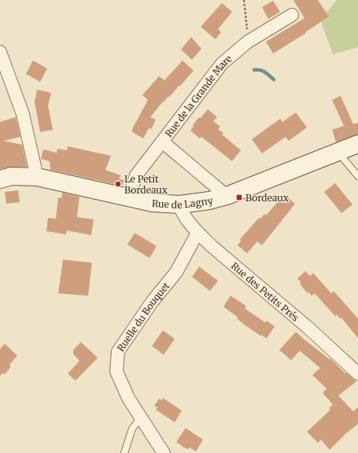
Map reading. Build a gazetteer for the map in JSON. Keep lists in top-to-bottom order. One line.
{"streets":{"main road":["Rue de Lagny"],"street":["Rue de la Grande Mare","Rue des Petits Prés","Ruelle du Bouquet"]},"crossings":[["Rue de la Grande Mare","Rue de Lagny"],["Rue de Lagny","Rue des Petits Prés"],["Rue des Petits Prés","Ruelle du Bouquet"]],"places":{"other":["Le Petit Bordeaux"],"transit":["Bordeaux"]}}
